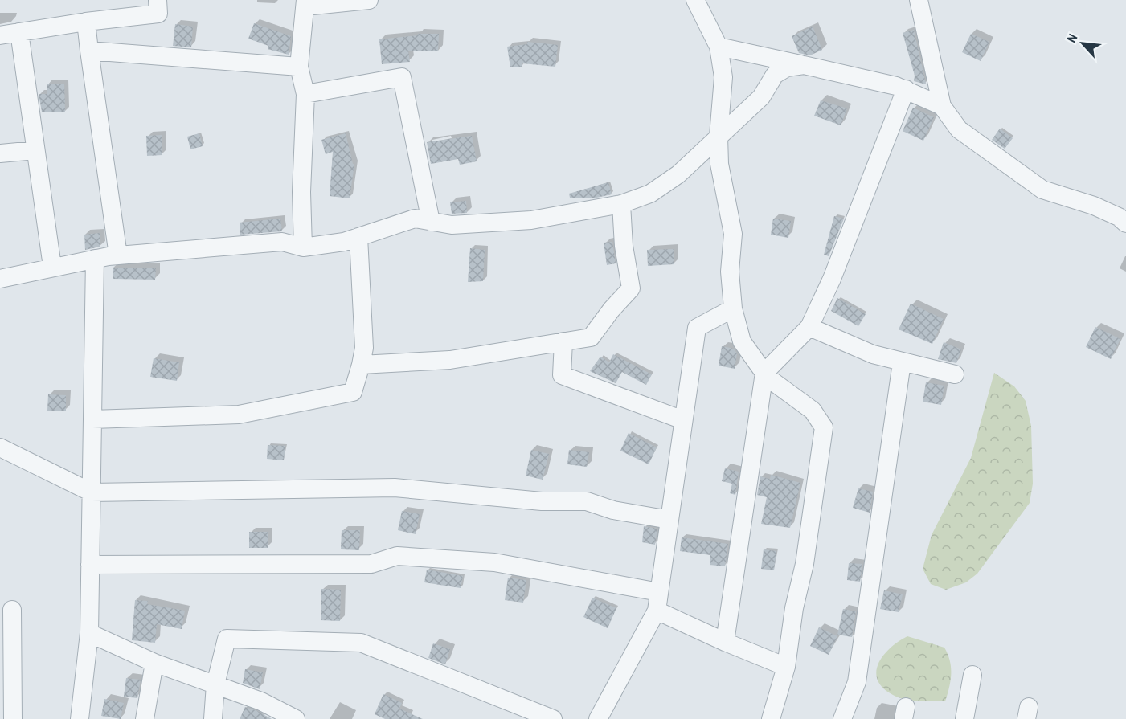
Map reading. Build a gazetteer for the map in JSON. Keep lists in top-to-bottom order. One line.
{"north":"top left"}
